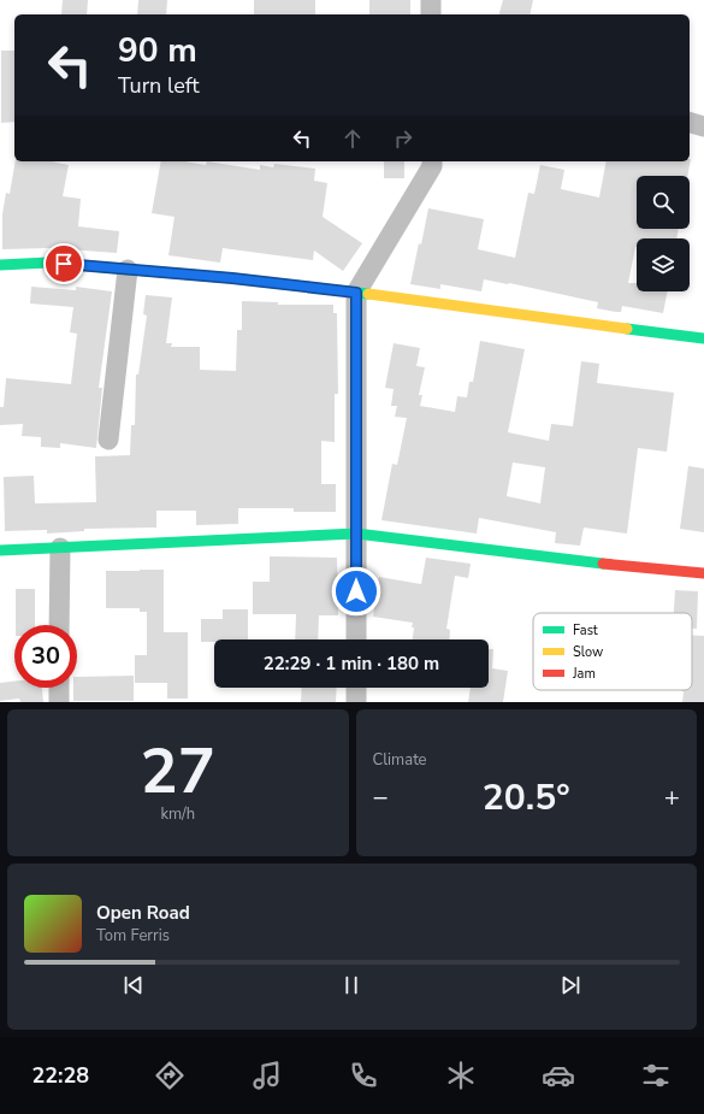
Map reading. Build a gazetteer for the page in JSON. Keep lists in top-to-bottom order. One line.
{"legend":["Fast","Slow","Jam"],"page":{"turn":["90 m","Turn left"],"limit":"30","trip":"22:29 · 1 min · 180 m","tile":[["27","km/h"],"Climate"],"heat":["−","20.5°","+"],"song":["Open Road","Tom Ferris"],"tabs":"22:28"}}
